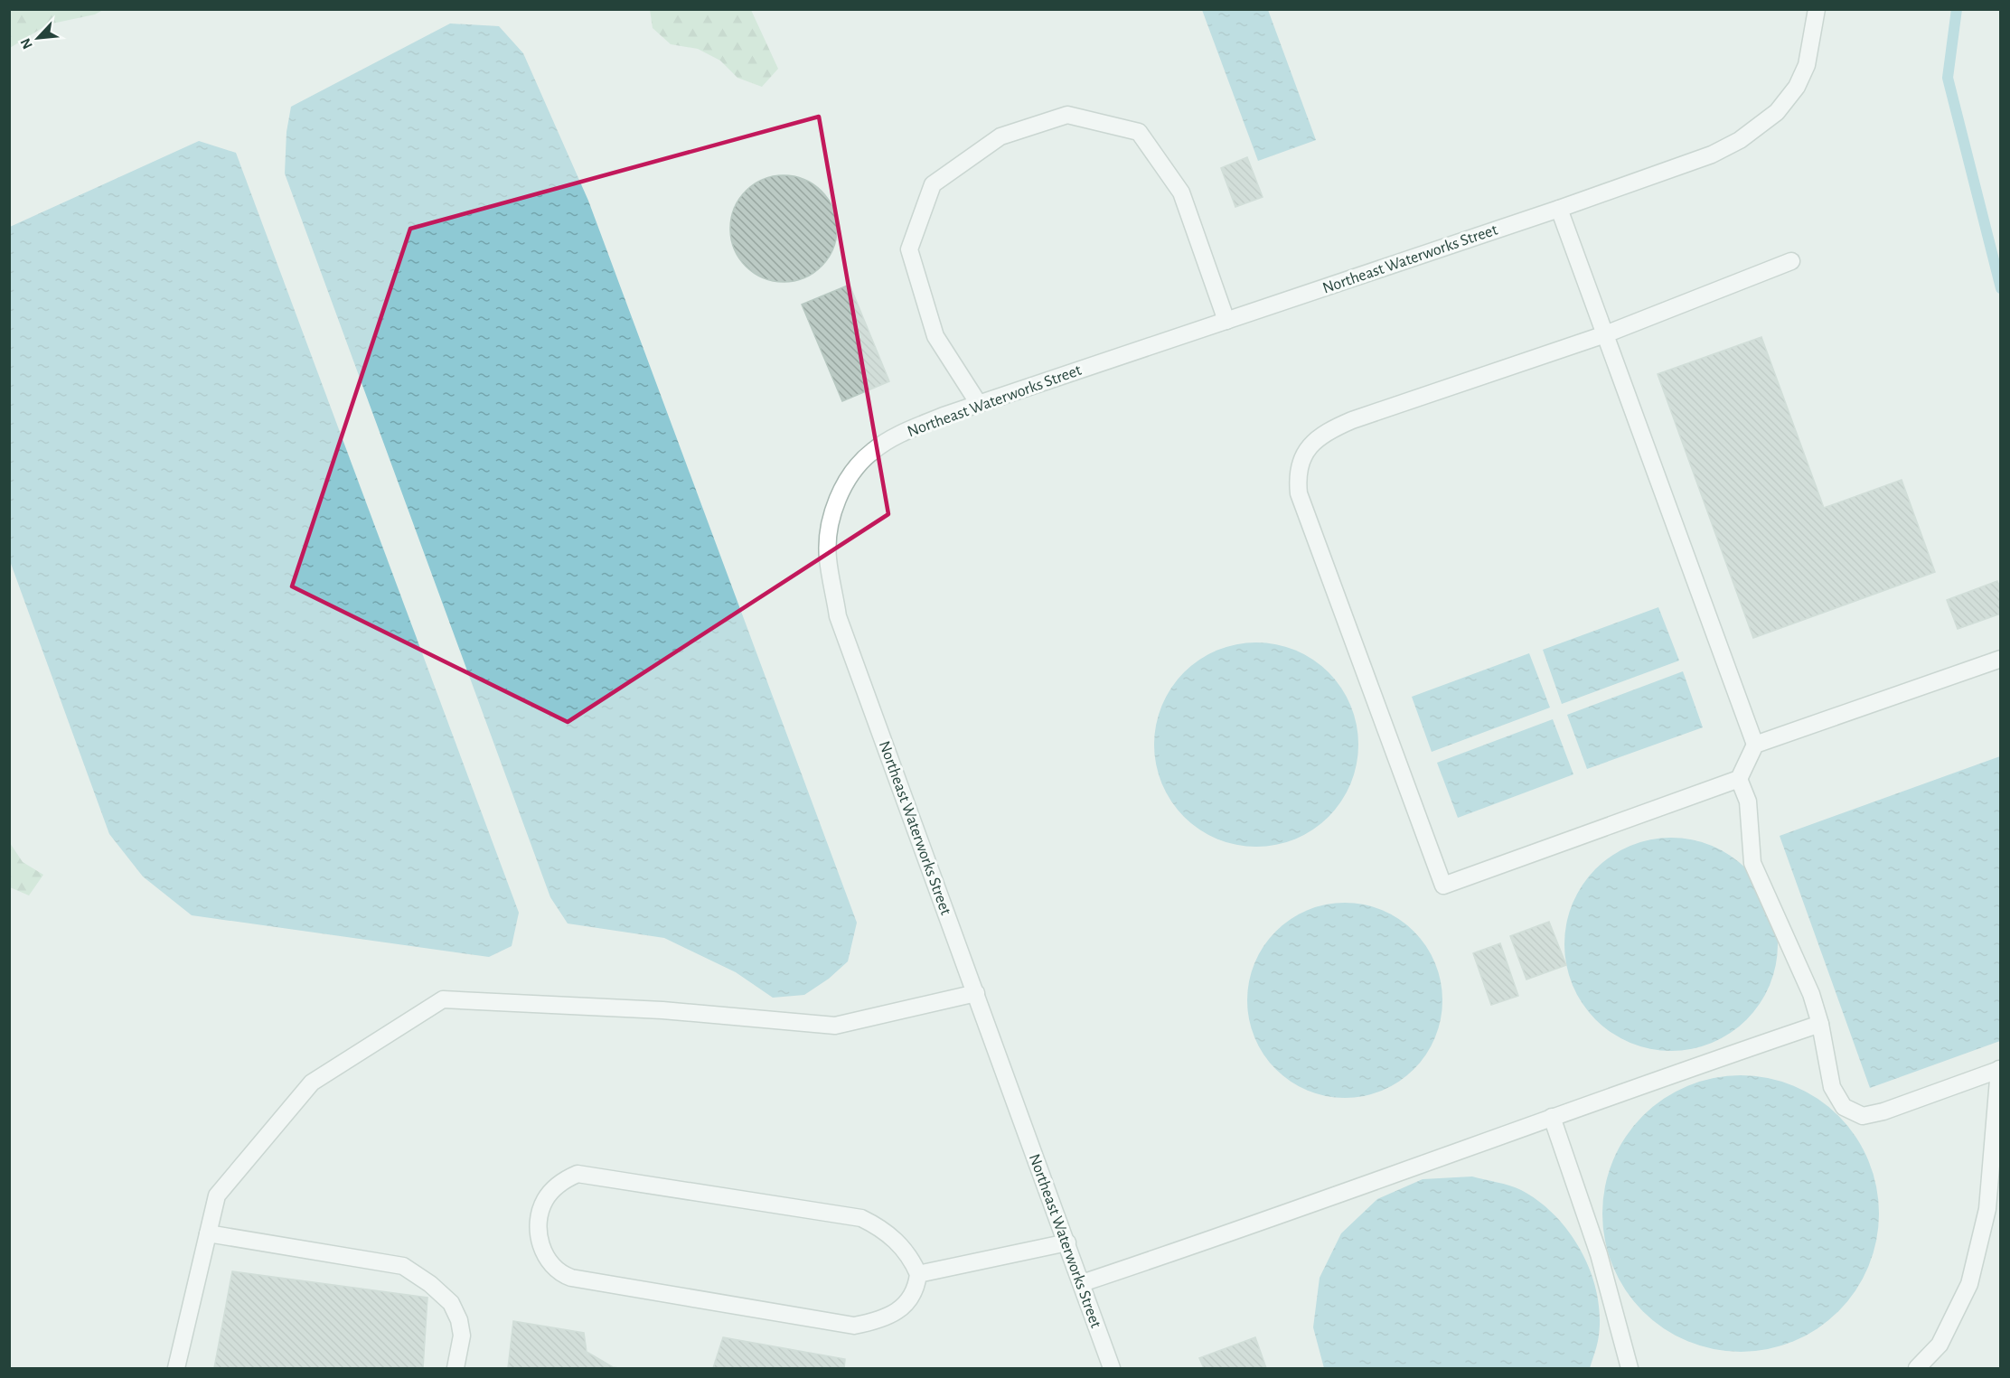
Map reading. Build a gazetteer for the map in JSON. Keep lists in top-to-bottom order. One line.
{"streets":{"street":["Northeast Waterworks Street"]},"north":"bottom left"}
